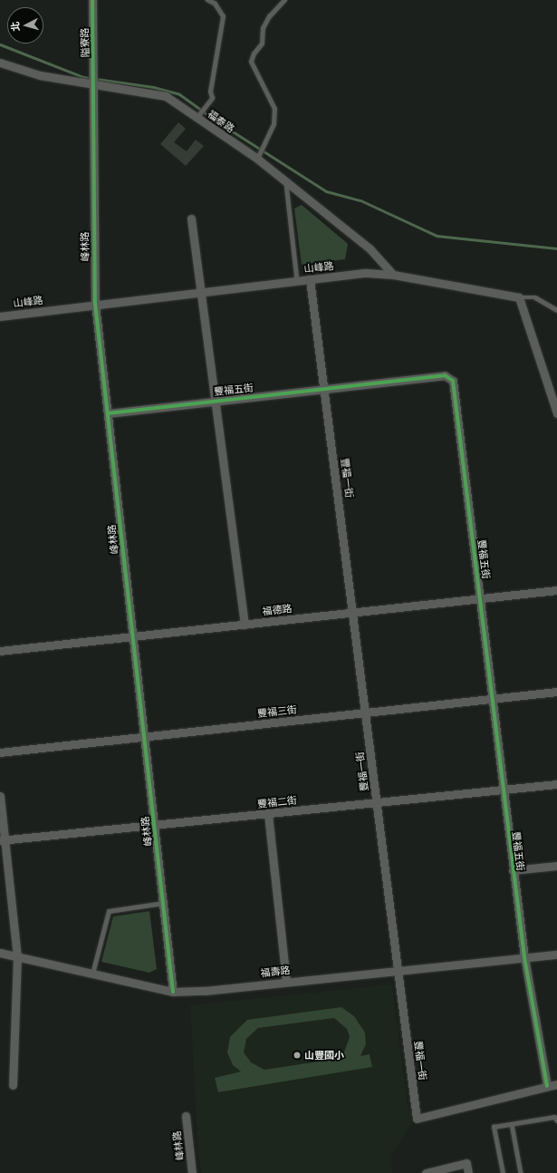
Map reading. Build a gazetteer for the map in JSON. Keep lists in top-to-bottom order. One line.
{"streets":{"street":["隘寮路","福泰路","峰林路","山峰路","豐福五街","豐福一街","福德路","豐福三街","豐福二街","福壽路"]},"crossings":[["隘寮路","福泰路"],["隘寮路","峰林路"],["福泰路","峰林路"],["福泰路","山峰路"],["峰林路","山峰路"],["峰林路","豐福五街"],["峰林路","福德路"],["峰林路","豐福三街"],["峰林路","豐福二街"],["峰林路","福壽路"],["山峰路","豐福一街"],["豐福五街","豐福一街"],["豐福五街","福德路"],["豐福五街","豐福三街"],["豐福五街","豐福二街"],["豐福五街","福壽路"],["豐福一街","福德路"],["豐福一街","豐福三街"],["豐福一街","豐福二街"],["豐福一街","福壽路"]],"places":["山豐國小"],"north":"left"}
